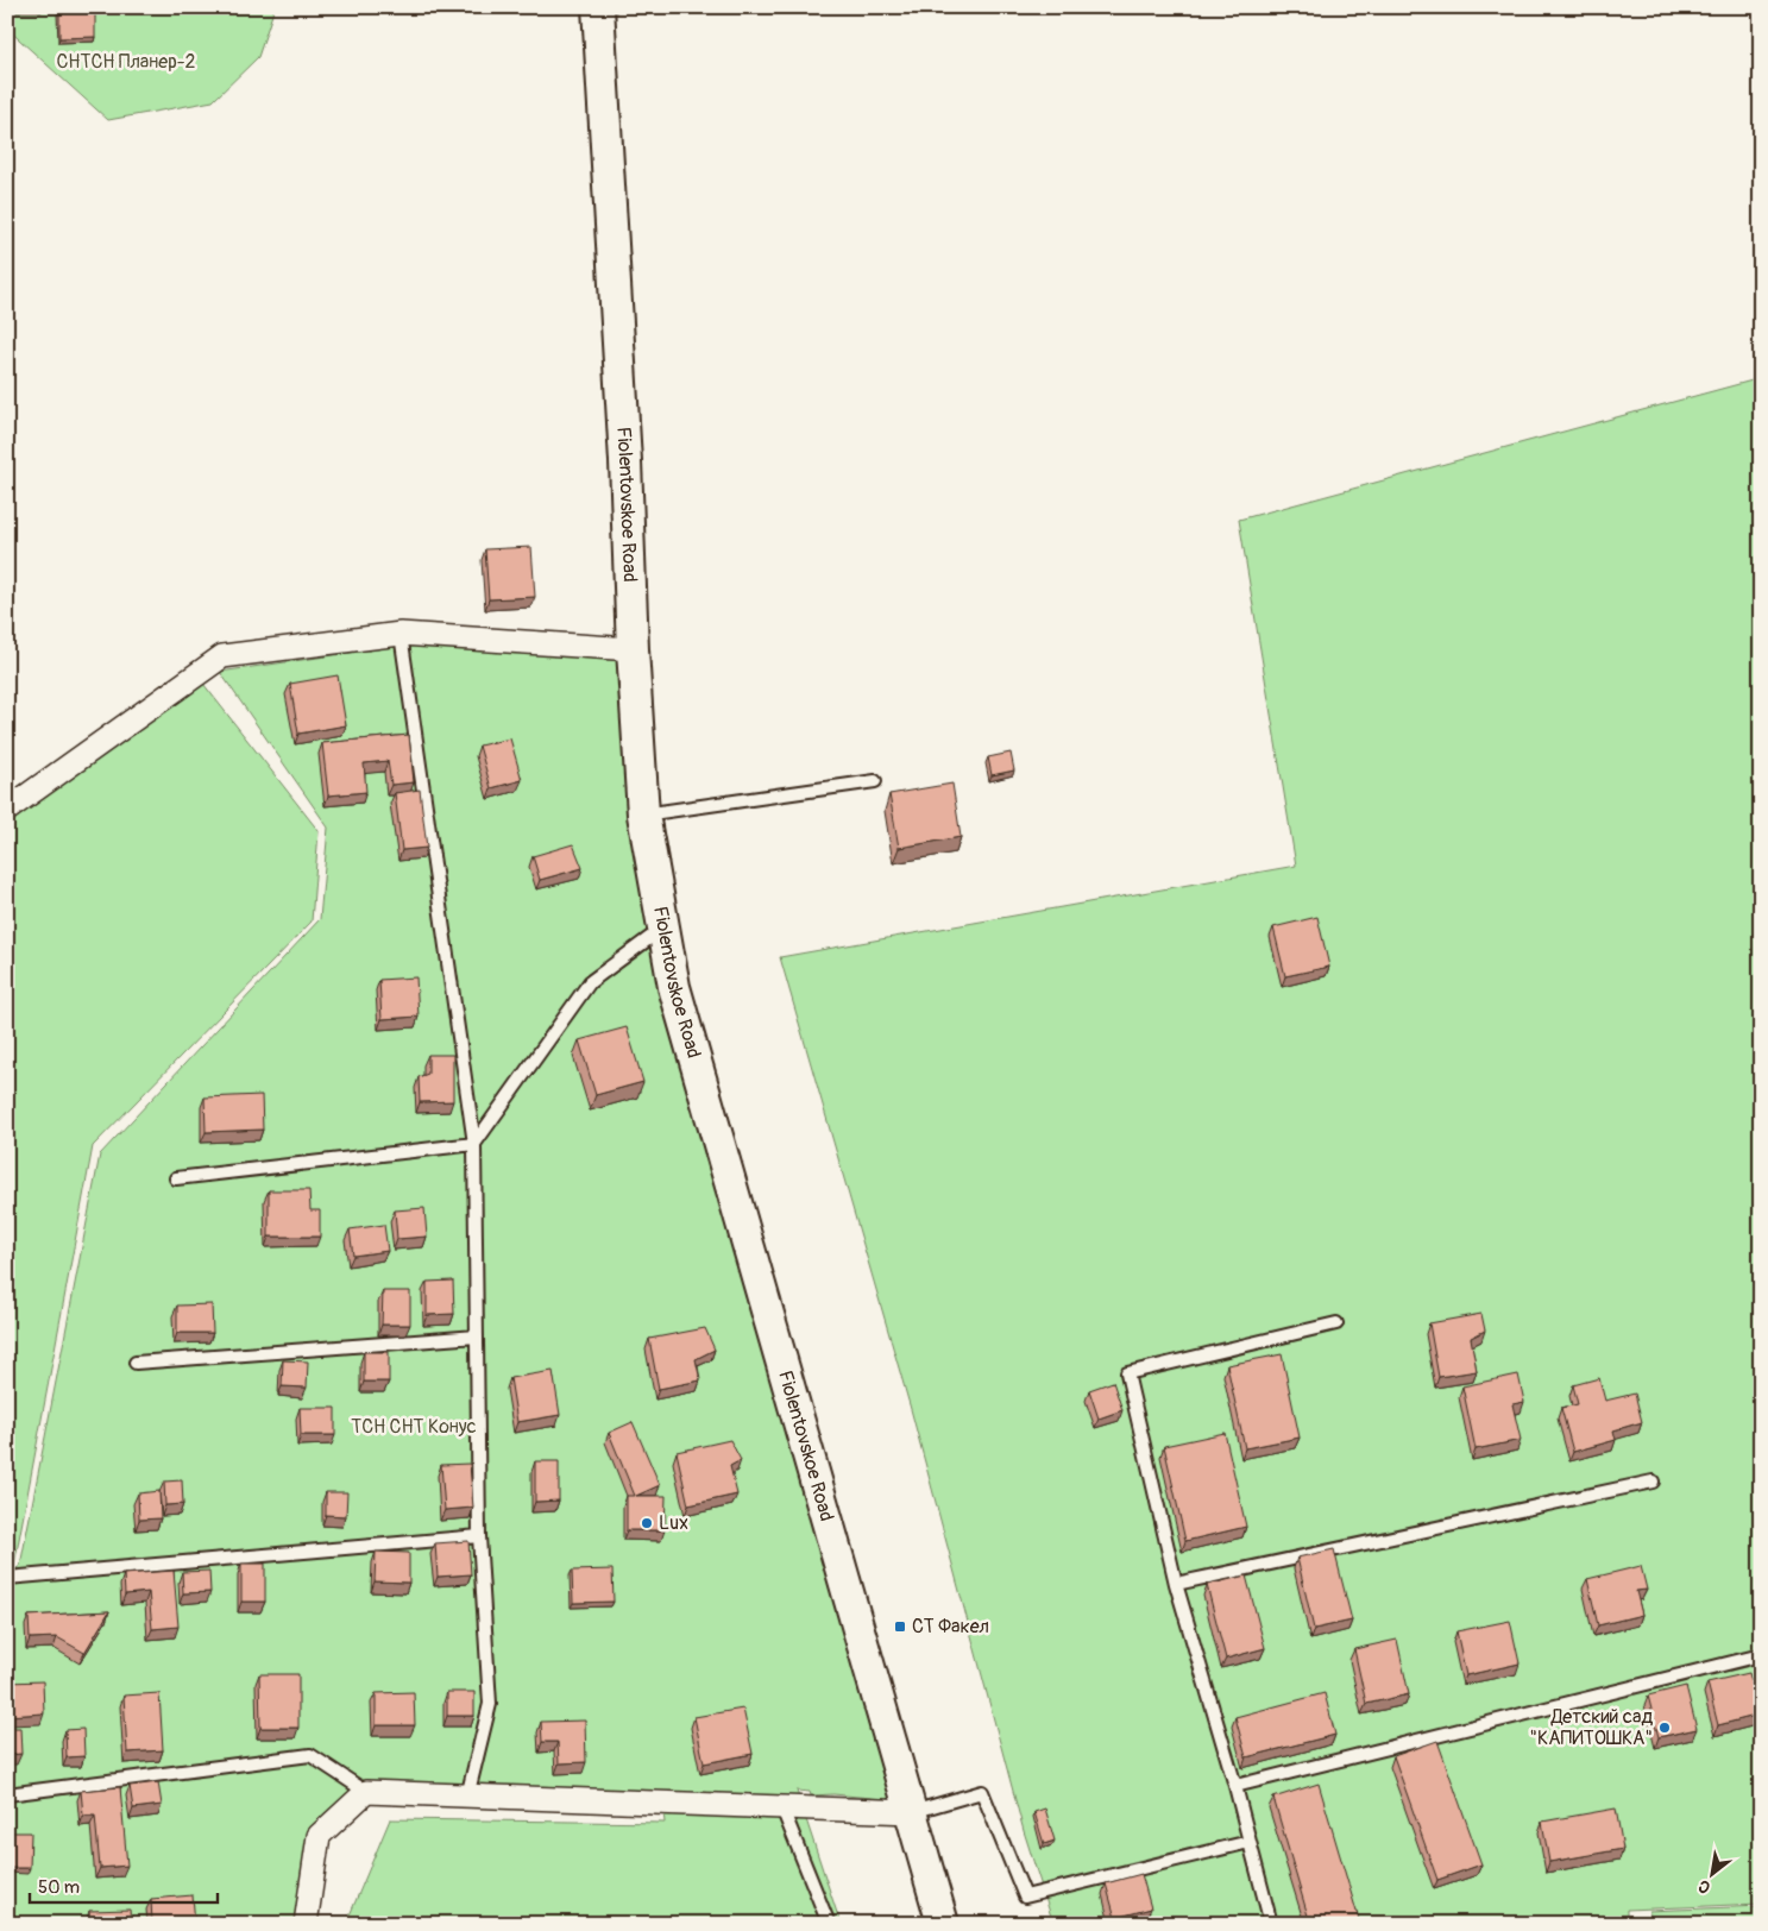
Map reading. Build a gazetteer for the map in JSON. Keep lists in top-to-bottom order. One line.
{"streets":{"main road":["Fiolentovskoe Road"]},"parks":["СНТСН Планер-2","ТСН СНТ Конус"],"places":{"other":["Lux","Детский сад \"КАПИТОШКА\""],"transit":["СТ Факел"]},"scale_bar":"50 m","north":"bottom left"}
